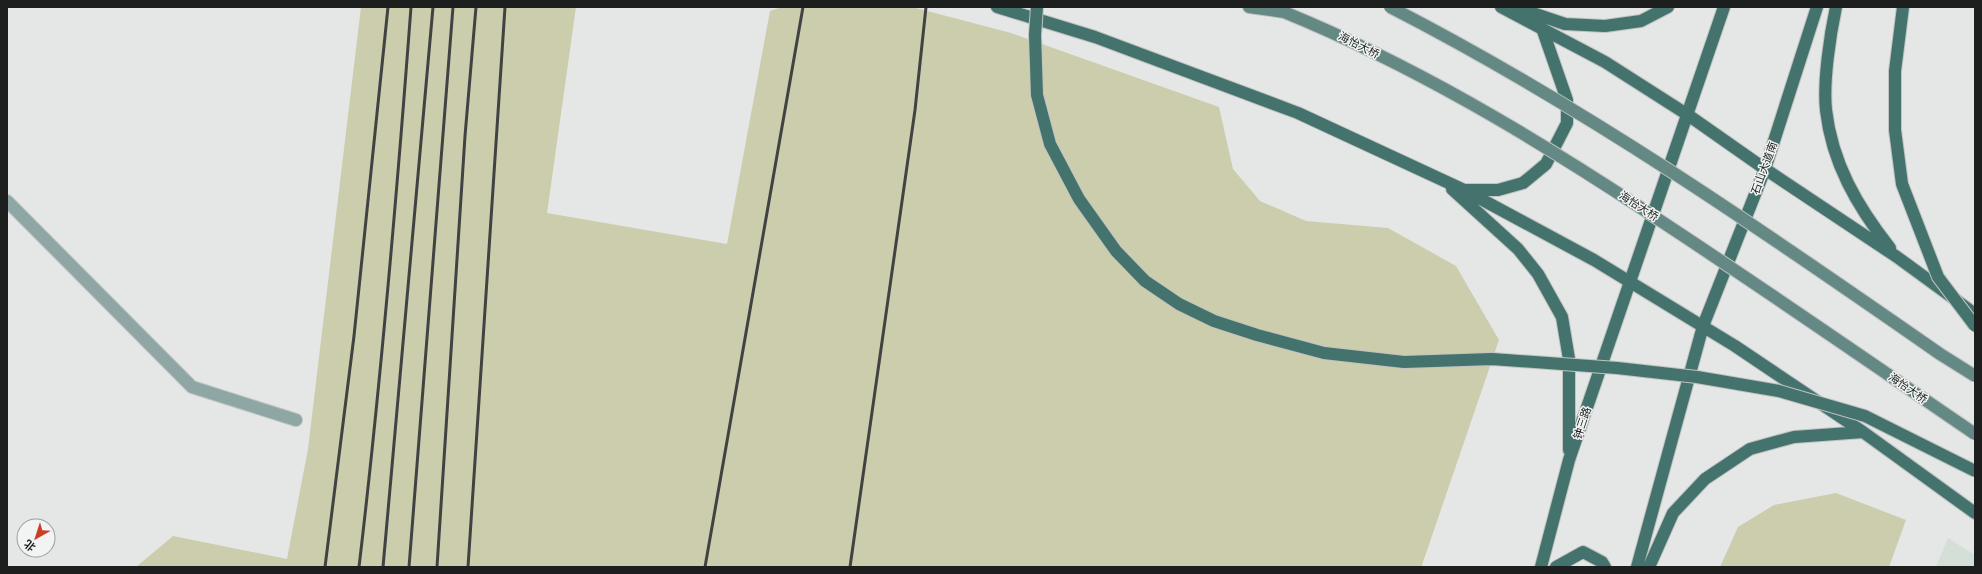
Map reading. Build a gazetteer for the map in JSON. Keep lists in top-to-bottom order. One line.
{"streets":{"main road":["石山大道南","钟三路"],"street":["海怡大桥"]},"north":"bottom left"}
